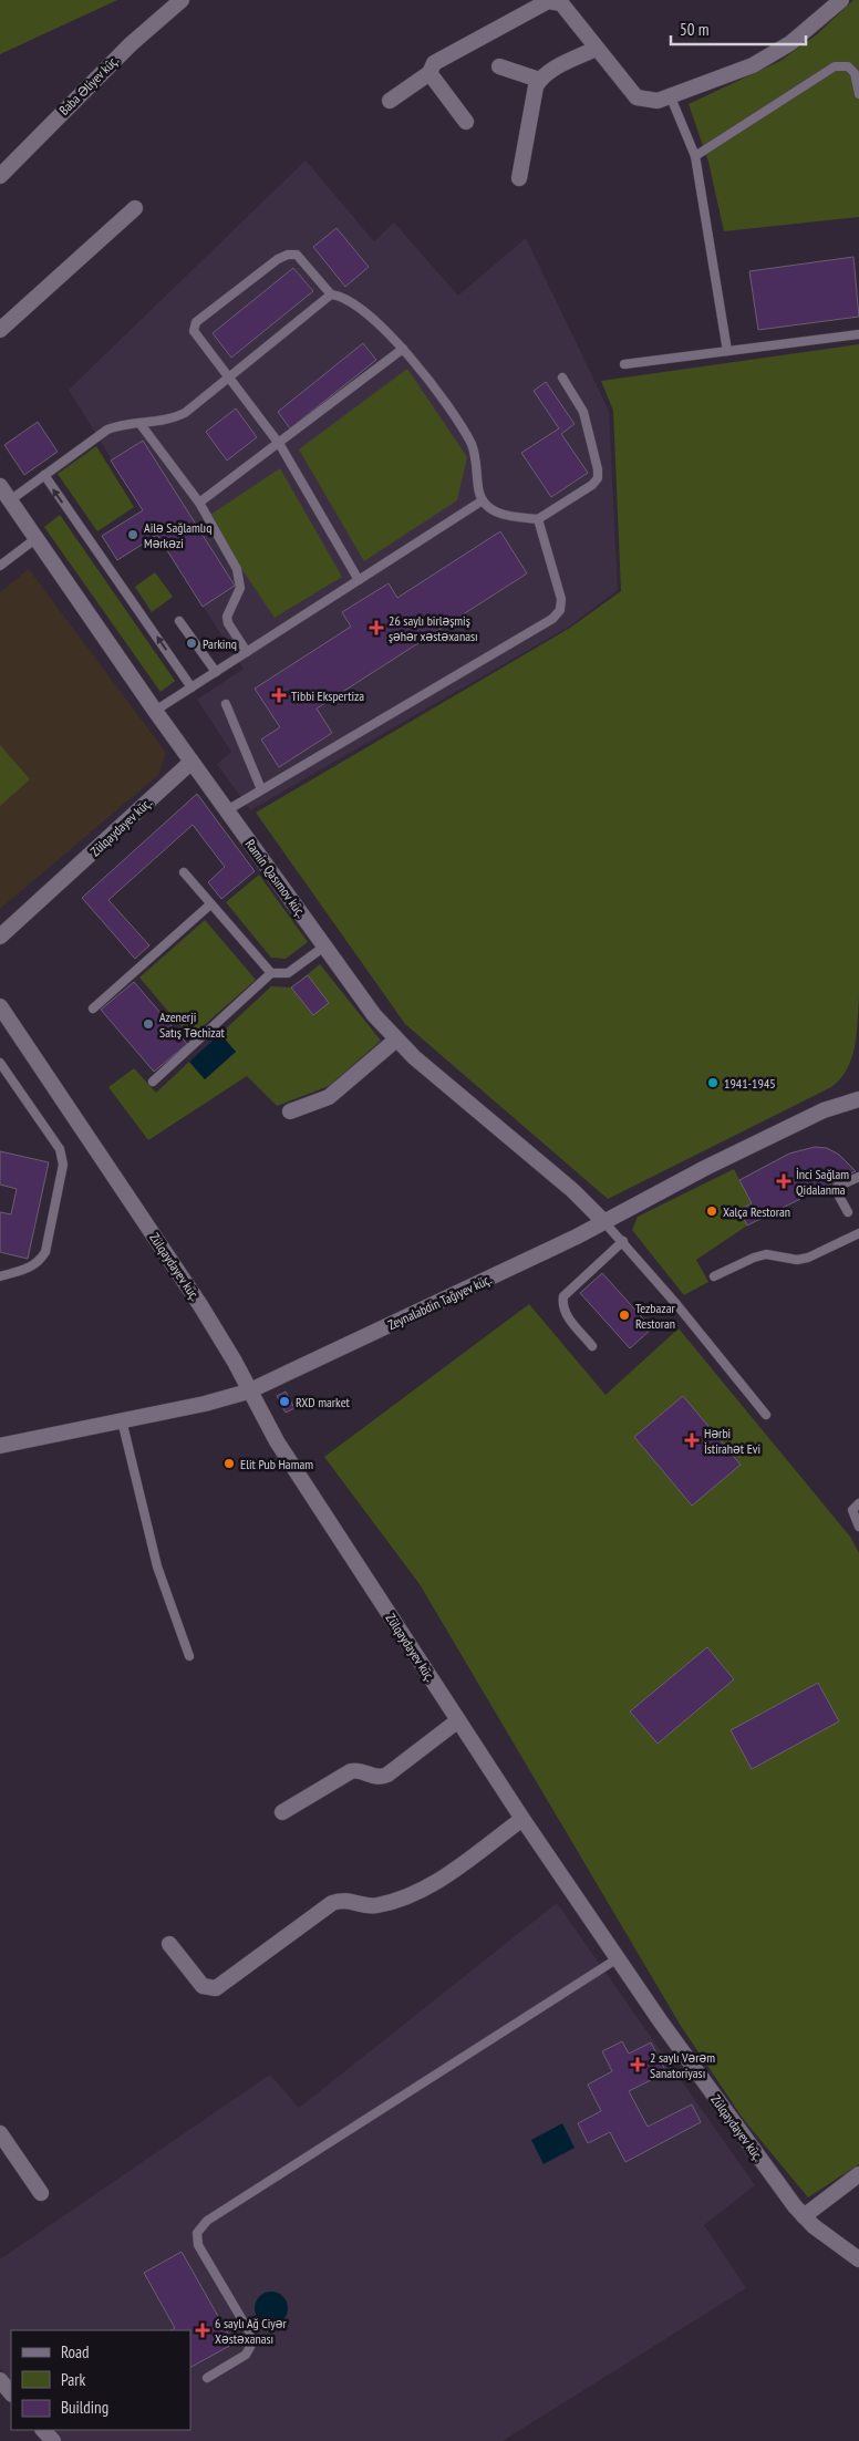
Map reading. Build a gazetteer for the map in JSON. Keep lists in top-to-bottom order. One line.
{"streets":{"street":["Baba Əliyev küç.","Zülqaydayev küç.","Ramin Qasımov küç.","Zeynalabdin Tağıyev küç."]},"crossings":[["Zülqaydayev küç.","Ramin Qasımov küç."],["Zülqaydayev küç.","Zeynalabdin Tağıyev küç."],["Ramin Qasımov küç.","Zeynalabdin Tağıyev küç."]],"places":{"other":["Ailə Sağlamlıq Mərkəzi","Parkinq","Azenerji Satış Təchizat","1941-1945","Xalça Restoran","Tezbazar Restoran","RXD market","Elit Pub Hamam"],"health":["26 saylı birləşmiş şəhər xəstəxanası","Tibbi Ekspertiza","İnci Sağlam Qidalanma","Hərbi İstirahət Evi","2 saylı Vərəm Sanatoriyası","6 saylı Ağ Ciyər Xəstəxanası"]},"legend":["Road","Park","Building"],"scale_bar":"50 m"}
